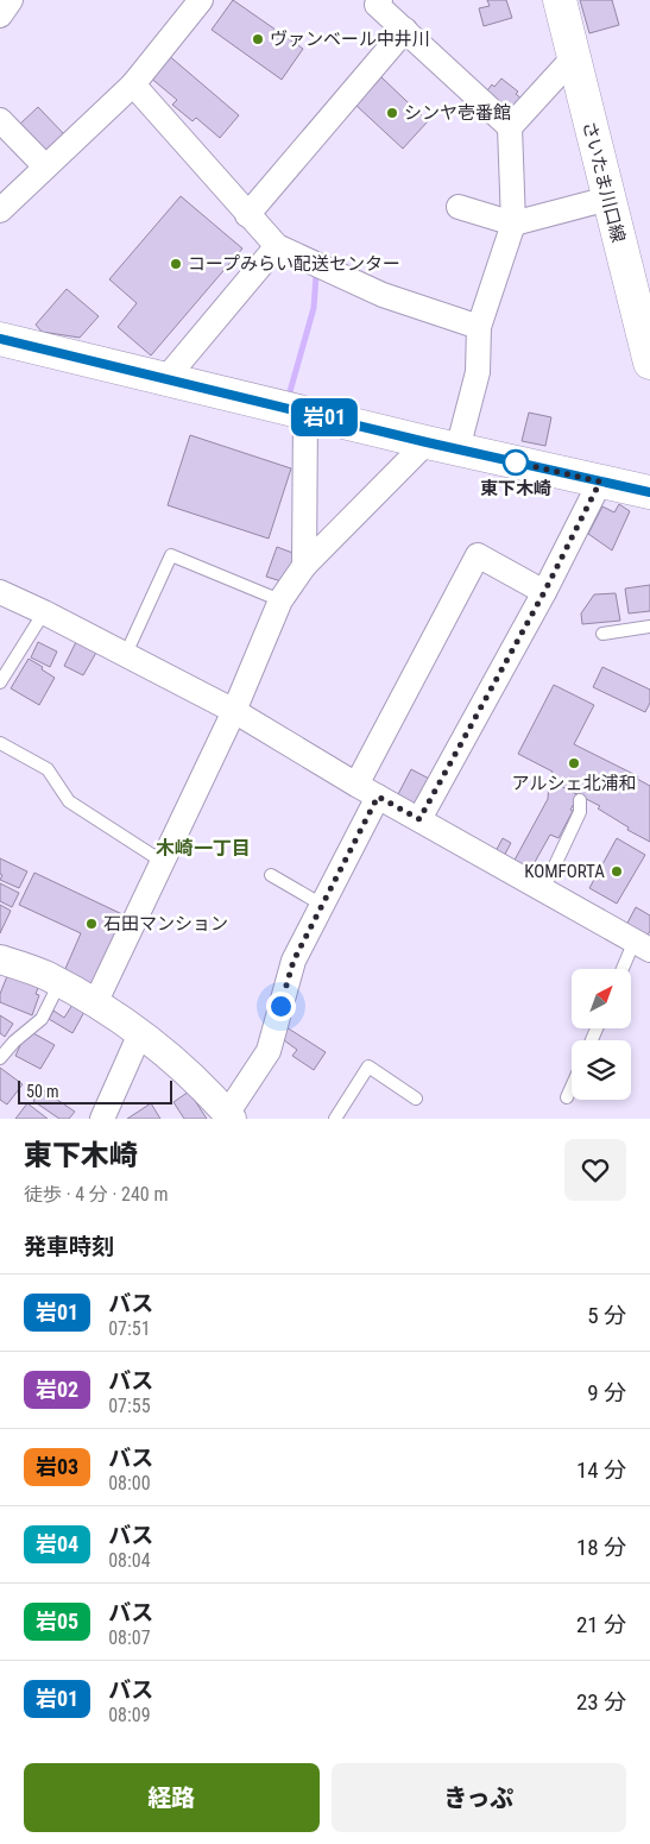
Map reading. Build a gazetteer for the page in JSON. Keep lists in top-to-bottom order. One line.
{"streets":{"main road":["さいたま川口線"]},"districts":["木崎一丁目"],"places":["ヴァンベール中井川","シンヤ壱番館","コープみらい配送センター","東下木崎","アルシェ北浦和","KOMFORTA","石田マンション"],"lines":["bus line 岩01"],"scale_bar":"50 m","north":"top right","page":{"on_map":"岩01","scale":"50 m","heading":[["東下木崎","徒歩 · 4 分 · 240 m"],"発車時刻"],"list":[{"mark":"岩01","name":"バス","note":"07:51","value":"5 分"},{"mark":"岩02","name":"バス","note":"07:55","value":"9 分"},{"mark":"岩03","name":"バス","note":"08:00","value":"14 分"},{"mark":"岩04","name":"バス","note":"08:04","value":"18 分"},{"mark":"岩05","name":"バス","note":"08:07","value":"21 分"},{"mark":"岩01","name":"バス","note":"08:09","value":"23 分"}],"buttons":["経路","きっぷ"]}}
